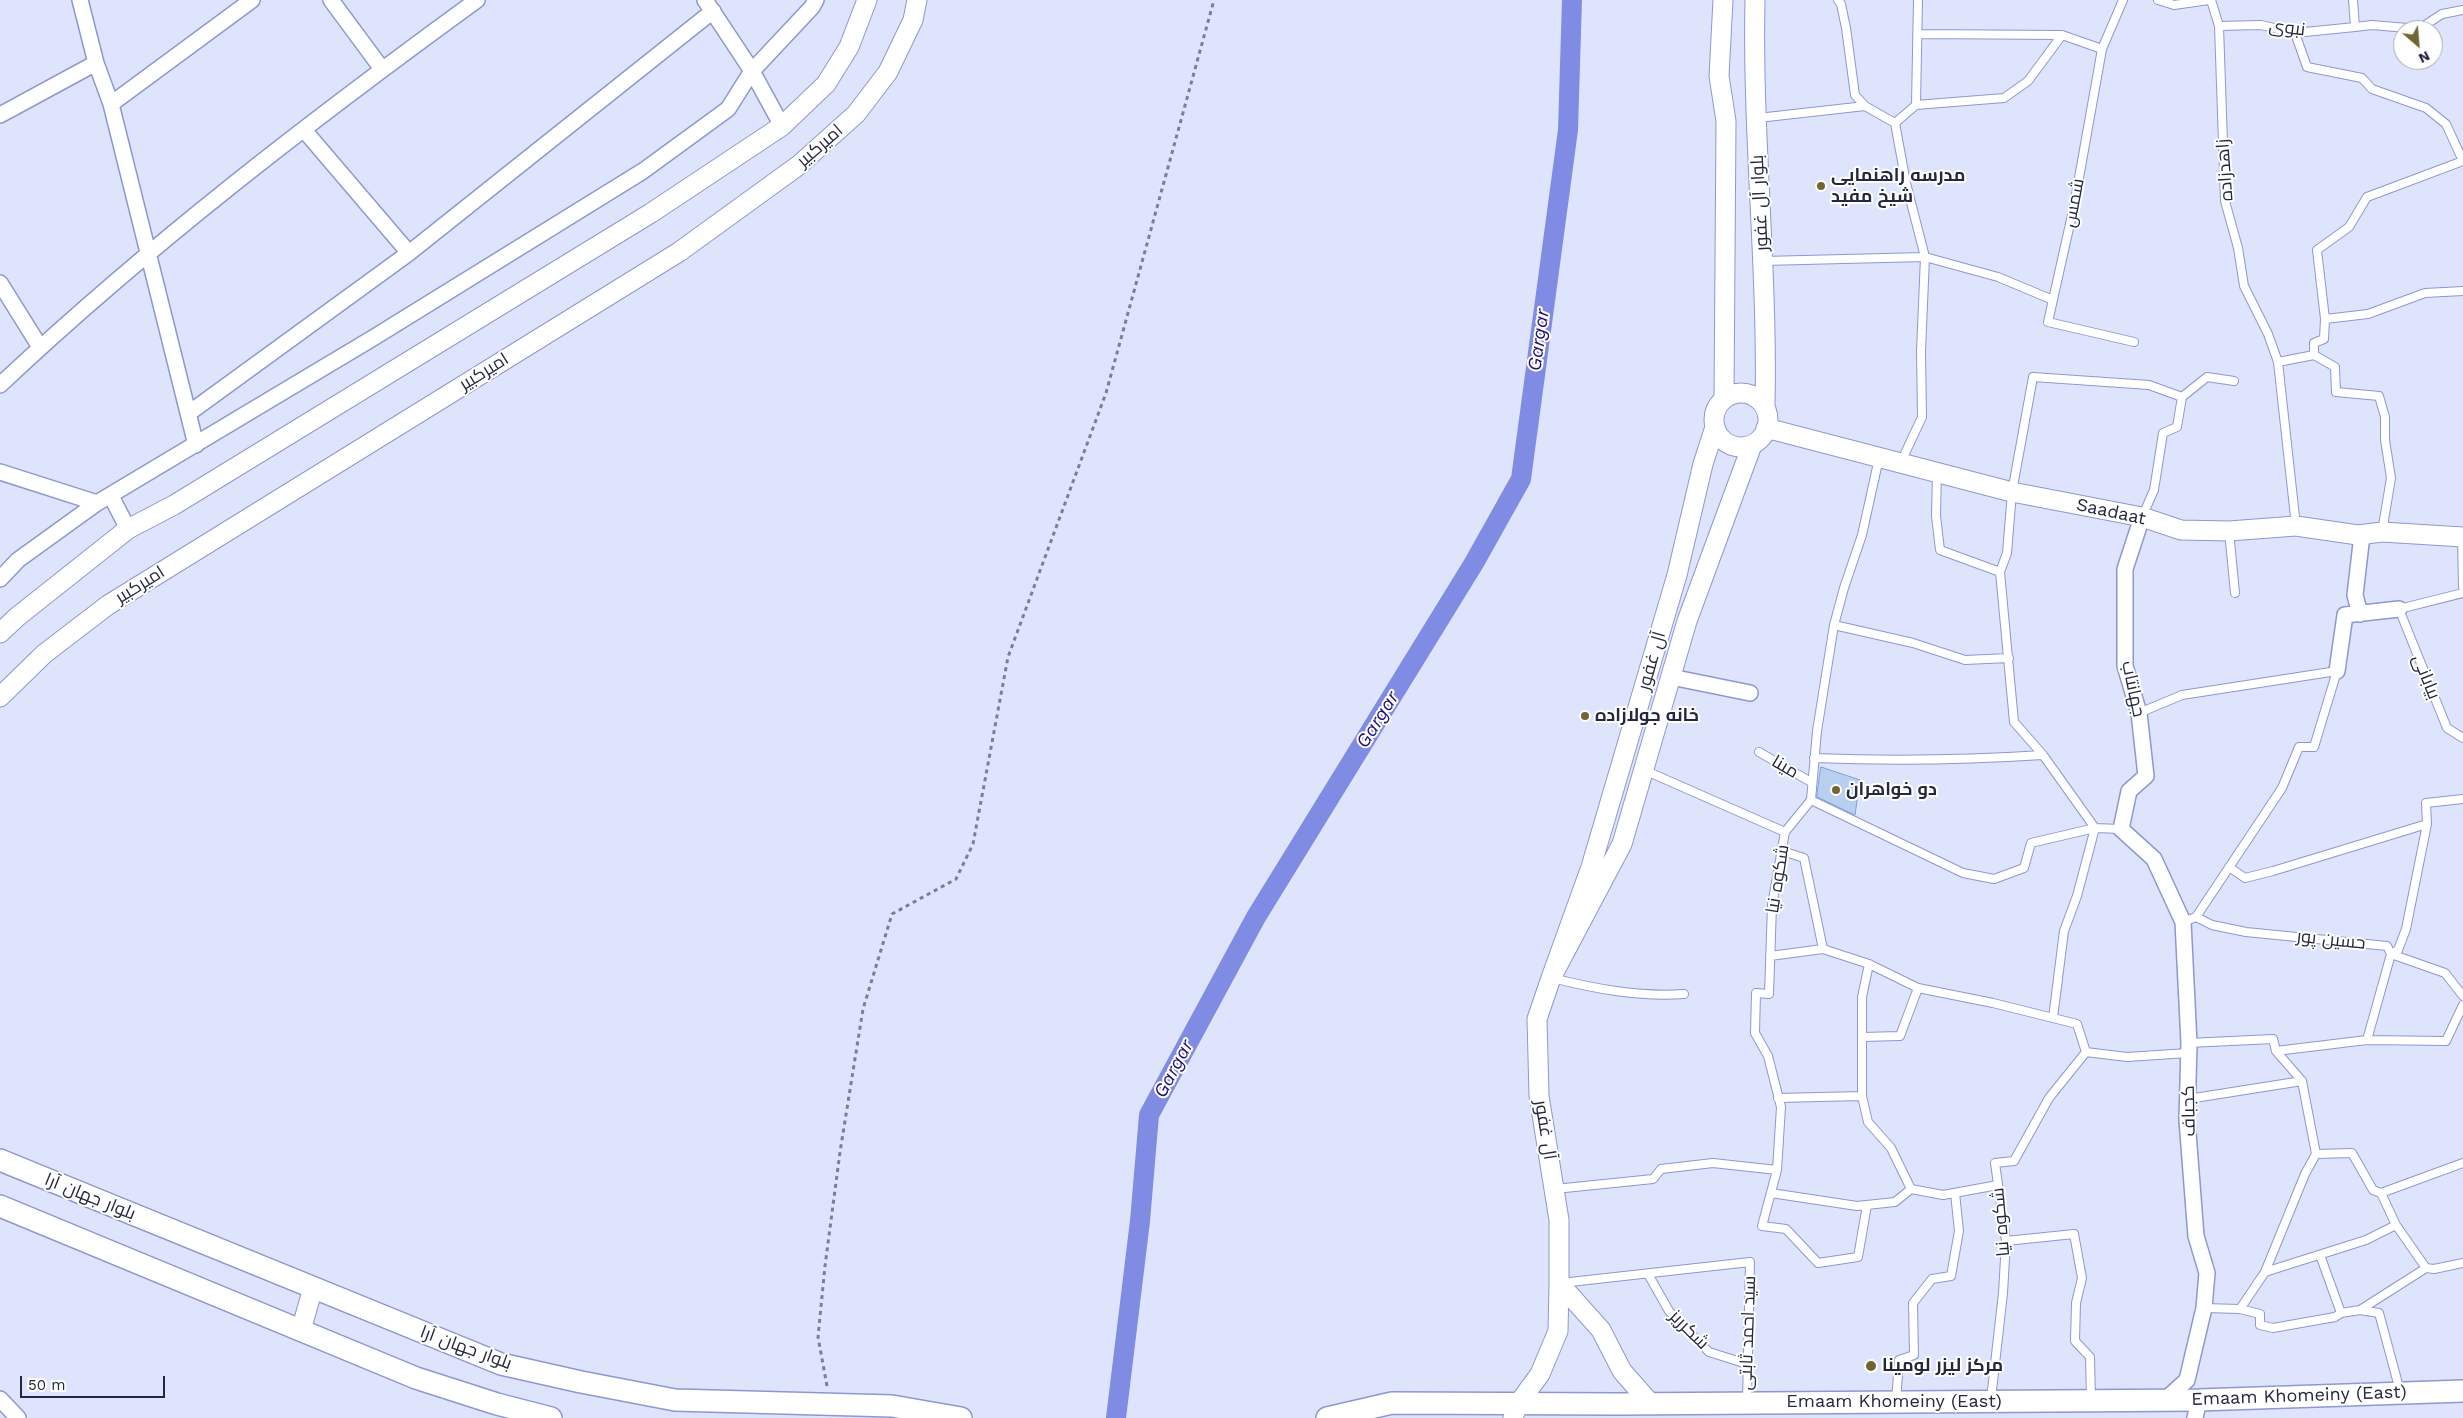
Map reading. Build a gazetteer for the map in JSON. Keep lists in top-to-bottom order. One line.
{"streets":{"main road":["بلوار جهان آرا","Emaam Khomeiny (East)"],"street":["امیرکبیر","بلوار آل غفور","Saadaat","آل غفور","جهانتاب","کجباف"],"lane":["نبوی","زاهدزاده","شمس","بیابانی","مینا","شکوه نیا","حسین پور","شکرریز","سید احمد ثابتی"]},"crossings":[["نبوی","زاهدزاده"],["زاهدزاده","Saadaat"],["بلوار آل غفور","Saadaat"],["بلوار آل غفور","آل غفور"],["Saadaat","آل غفور"],["Saadaat","جهانتاب"],["آل غفور","Emaam Khomeiny (East)"],["جهانتاب","کجباف"],["شکوه نیا","Emaam Khomeiny (East)"],["حسین پور","کجباف"],["کجباف","Emaam Khomeiny (East)"],["شکرریز","سید احمد ثابتی"],["سید احمد ثابتی","Emaam Khomeiny (East)"]],"water":["Gargar"],"places":["مدرسه راهنمایی شیخ مفید","خانه جولازاده","دو خواهران","مرکز لیزر لومینا"],"scale_bar":"50 m","north":"bottom right"}
